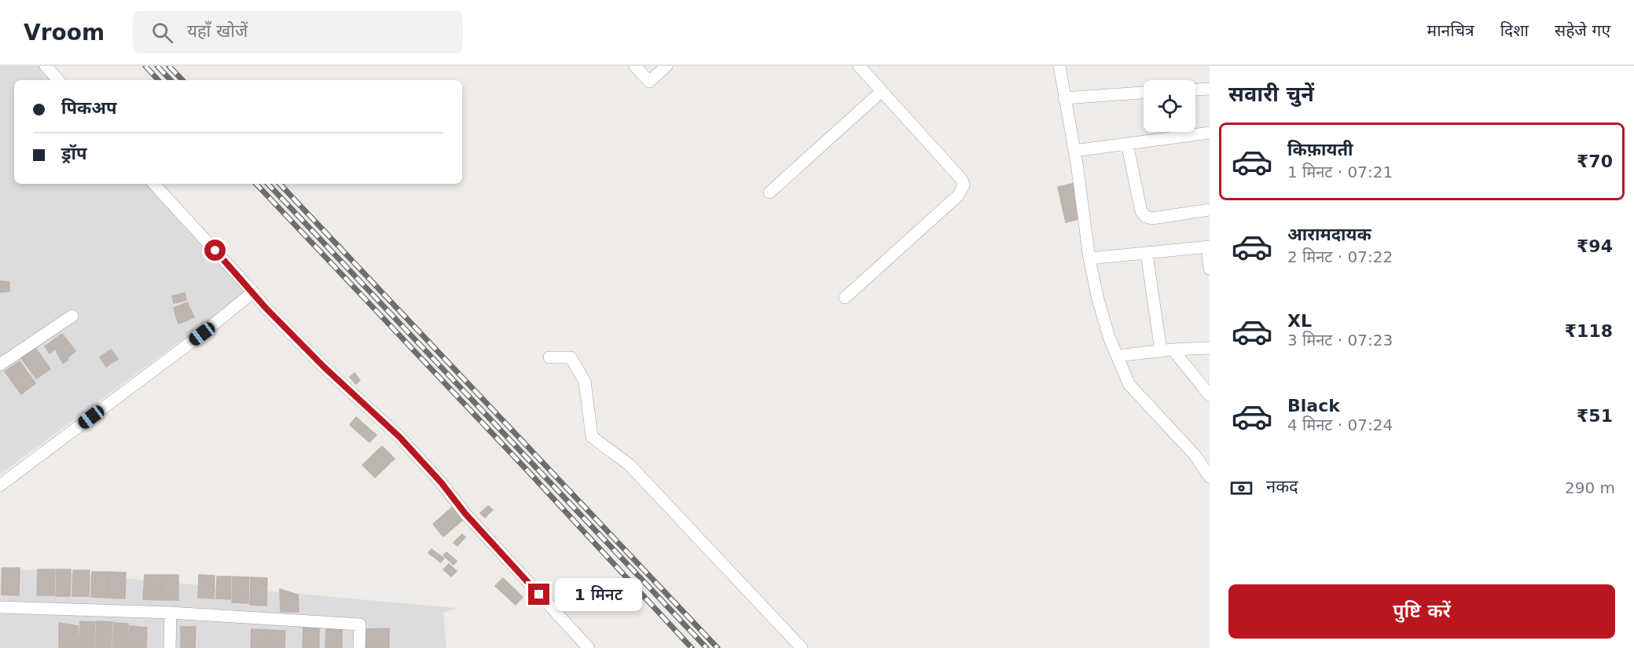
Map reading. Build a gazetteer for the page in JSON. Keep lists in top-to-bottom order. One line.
{"page":{"header":"Vroom","search":"यहाँ खोजें","nav":["मानचित्र","दिशा","सहेजे गए"],"heading":"सवारी चुनें","banner":["पिकअप","ड्रॉप"],"list":[{"name":"किफ़ायती","note":"1 मिनट · 07:21","value":"₹70"},{"name":"आरामदायक","note":"2 मिनट · 07:22","value":"₹94"},{"name":"XL","note":"3 मिनट · 07:23","value":"₹118"},{"name":"Black","note":"4 मिनट · 07:24","value":"₹51"}],"pay":["नकद","290 m"],"buttons":"पुष्टि करें","bubble":"1 मिनट"}}
